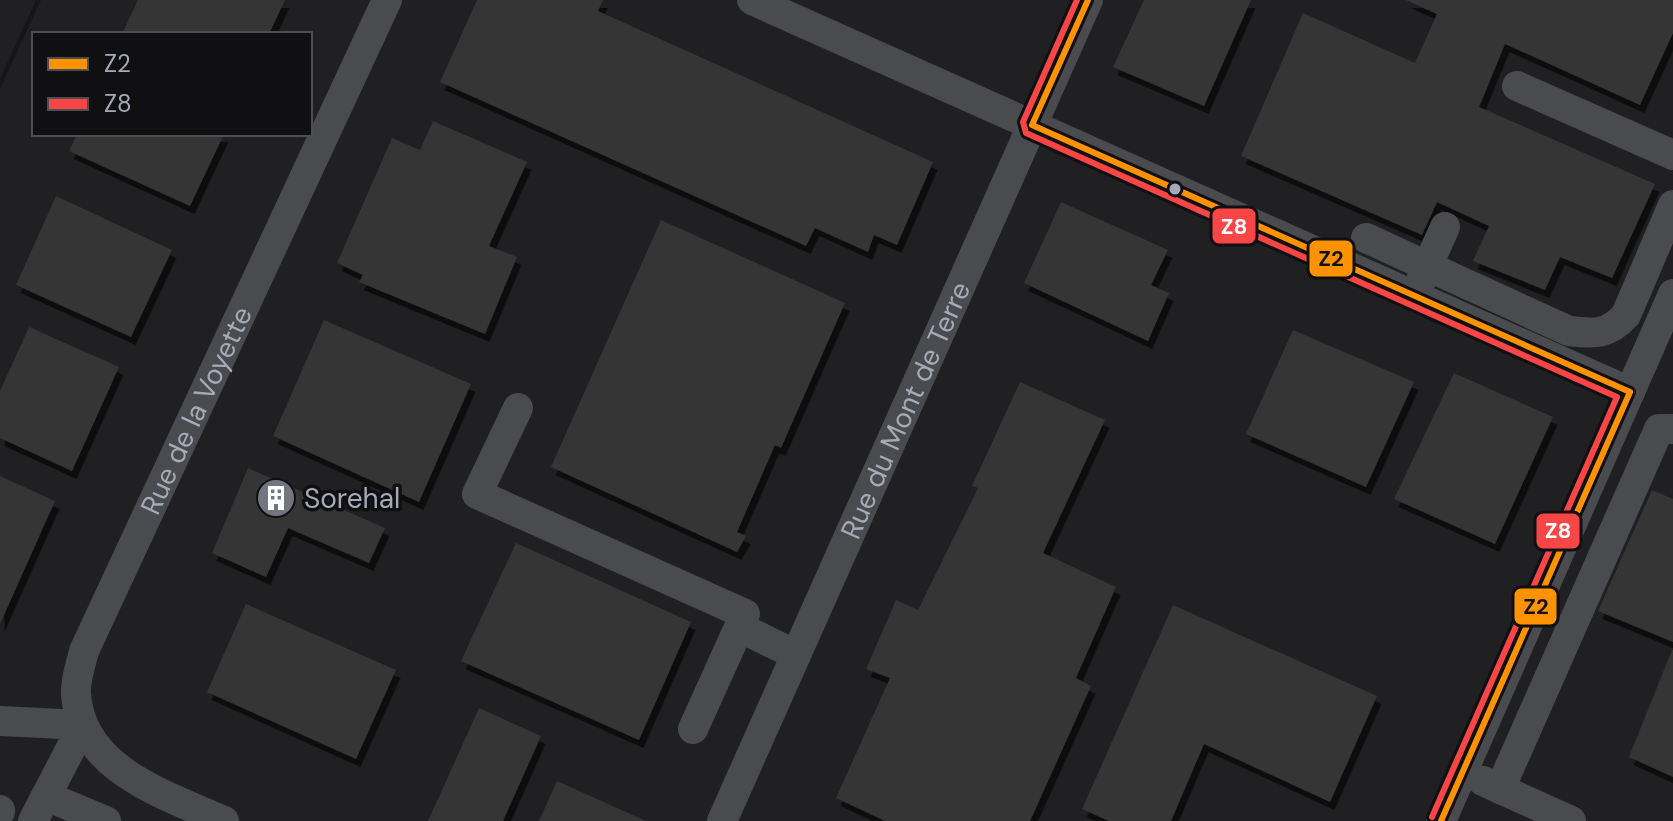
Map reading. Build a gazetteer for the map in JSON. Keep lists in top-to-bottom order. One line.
{"streets":{"street":["Rue de la Voyette","Rue du Mont de Terre"]},"places":{"building":["Sorehal"]},"lines":["transit line Z2","transit line Z8"],"legend":["Z2","Z8"]}
